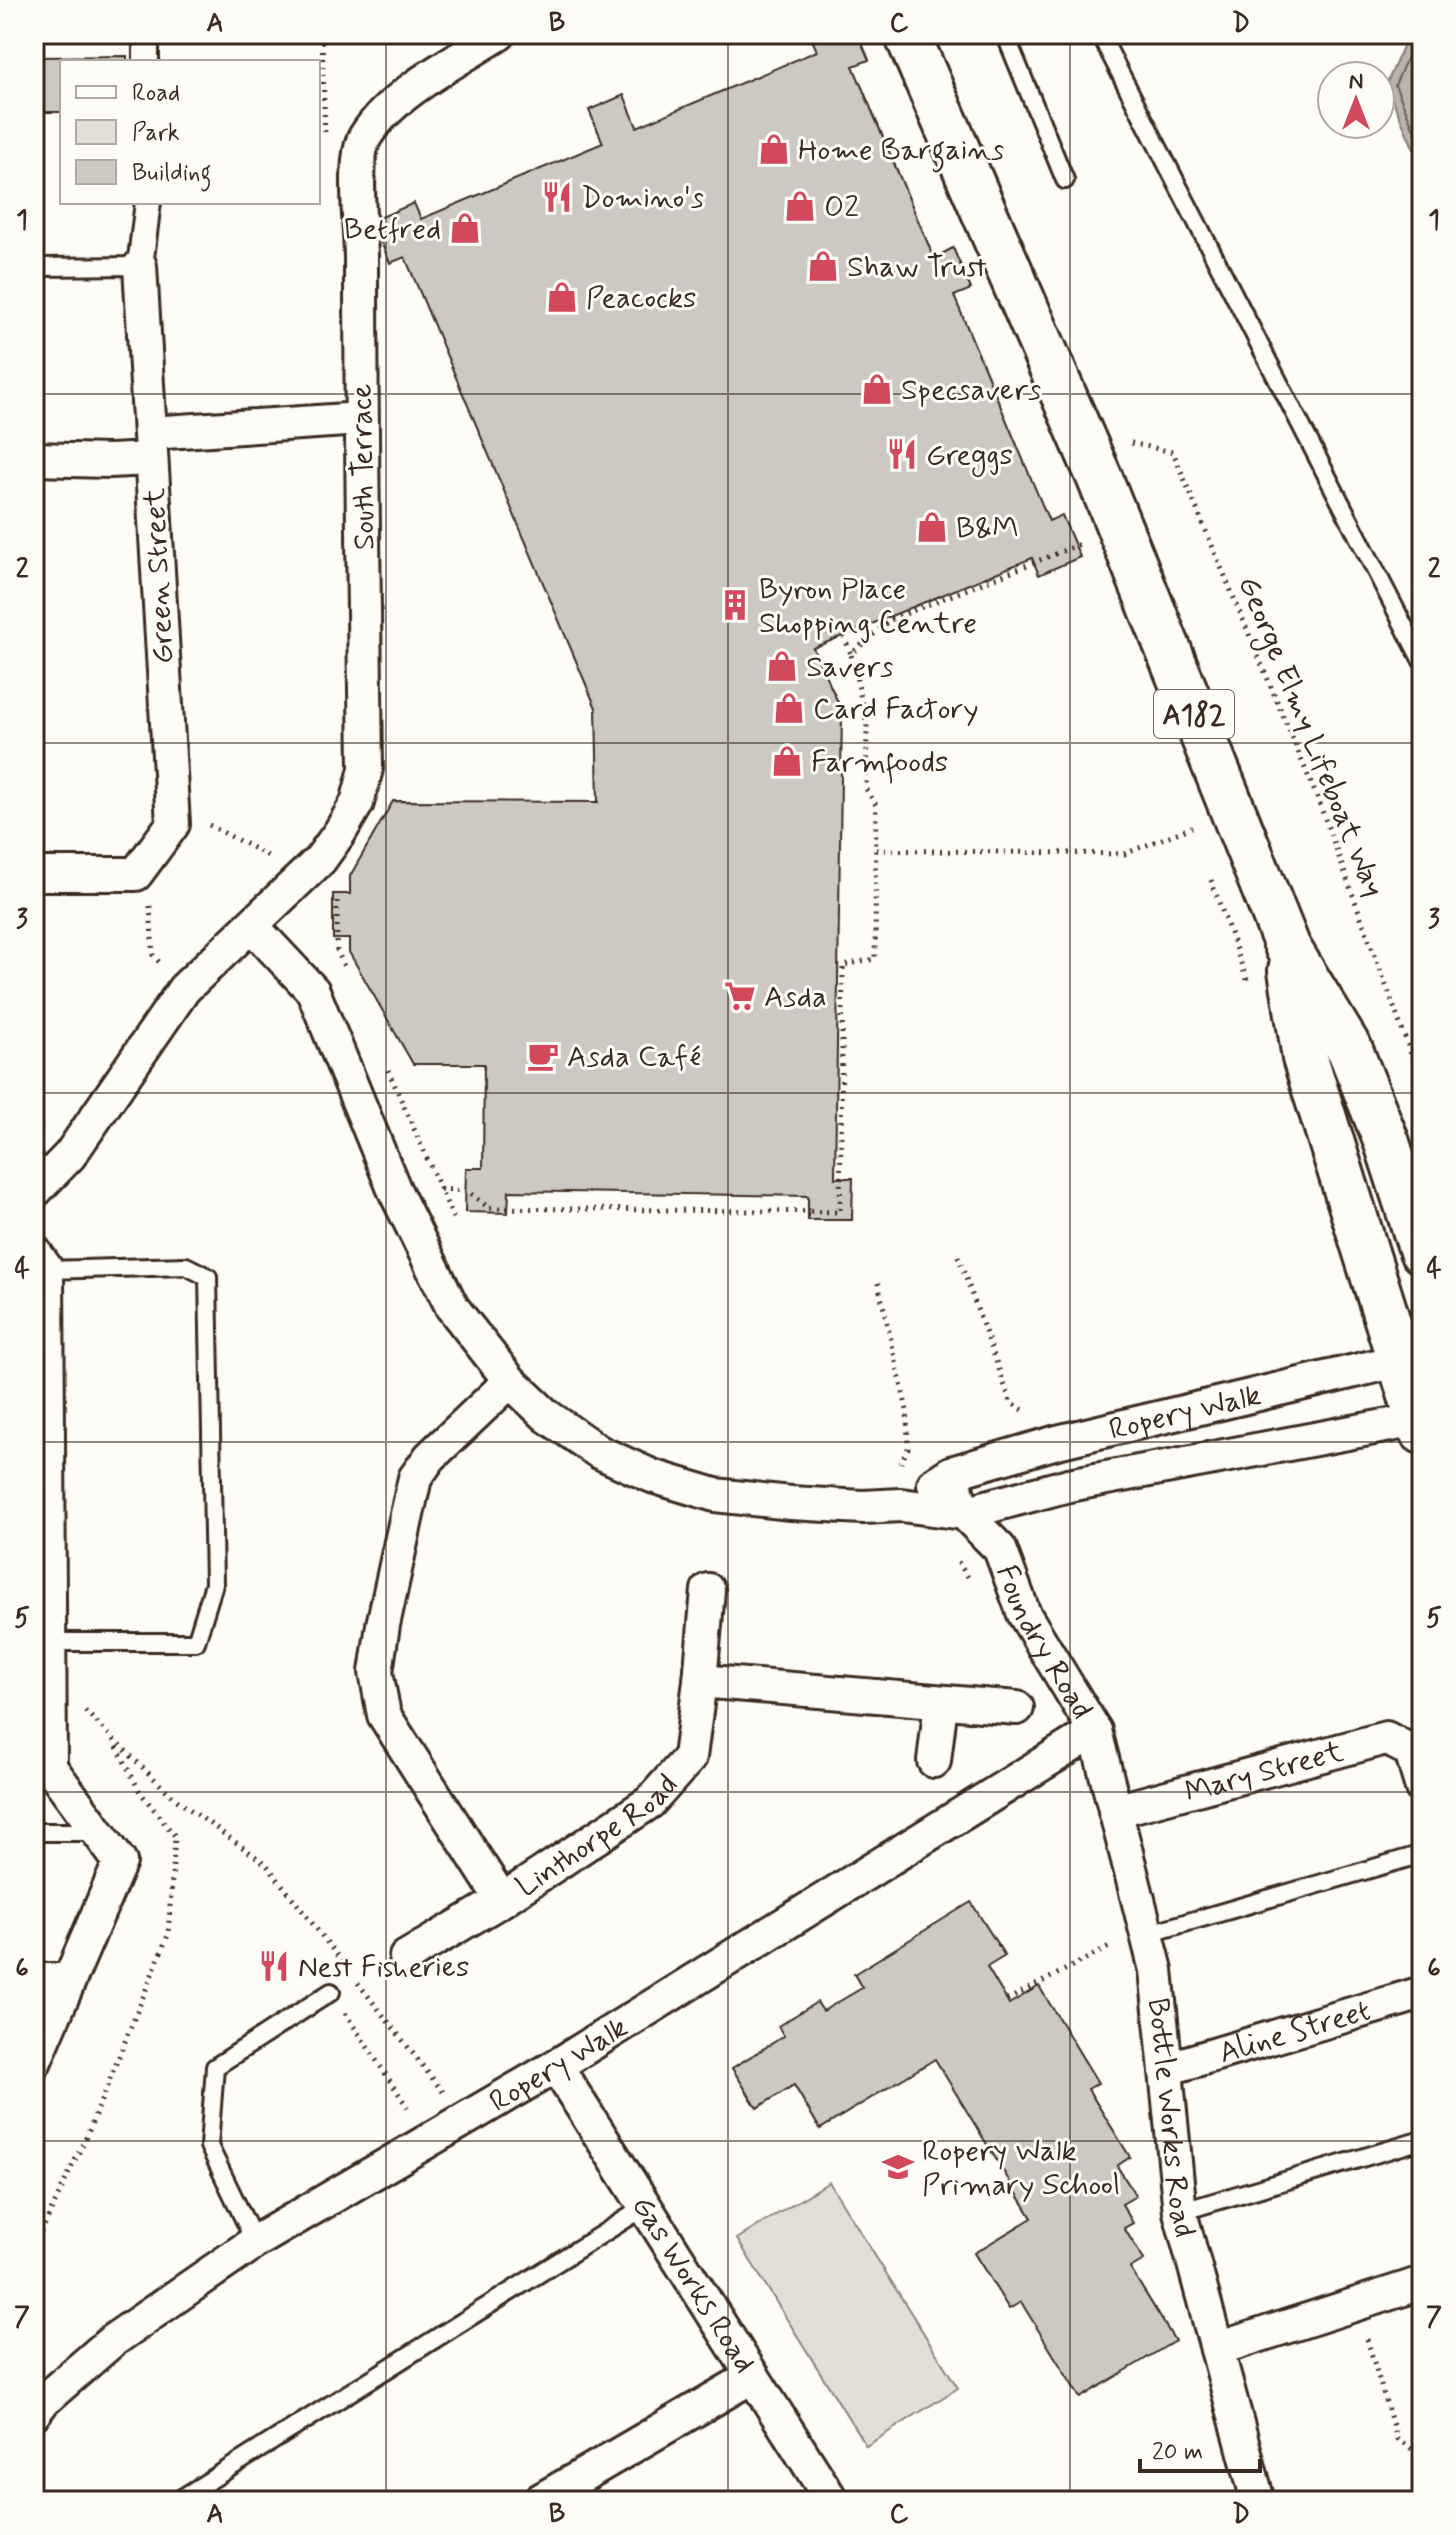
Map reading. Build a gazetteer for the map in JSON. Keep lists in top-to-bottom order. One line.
{"streets":{"main road":["A182"],"street":["South Terrace","Green Street","Ropery Walk","Foundry Road","Mary Street","Linthorpe Road","Aline Street","Bottle Works Road","Gas Works Road"],"path":["George Elmy Lifeboat Way"]},"crossings":[["Ropery Walk","Foundry Road"],["Ropery Walk","Bottle Works Road"],["Ropery Walk","Gas Works Road"],["Foundry Road","Bottle Works Road"],["Mary Street","Bottle Works Road"],["Aline Street","Bottle Works Road"]],"places":{"shop":["Home Bargains","O2","Betfred","Shaw Trust","Peacocks","Specsavers","B&M","Savers","Card Factory","Farmfoods"],"restaurant":["Domino's","Greggs","Nest Fisheries"],"building":["Byron Place Shopping Centre"],"supermarket":["Asda"],"cafe":["Asda Café"],"school or university":["Ropery Walk Primary School"]},"legend":["Road","Park","Building"],"scale_bar":"20 m","north":"top","grid":{"columns":["A","B","C","D"],"rows":["1","2","3","4","5","6","7"]}}
